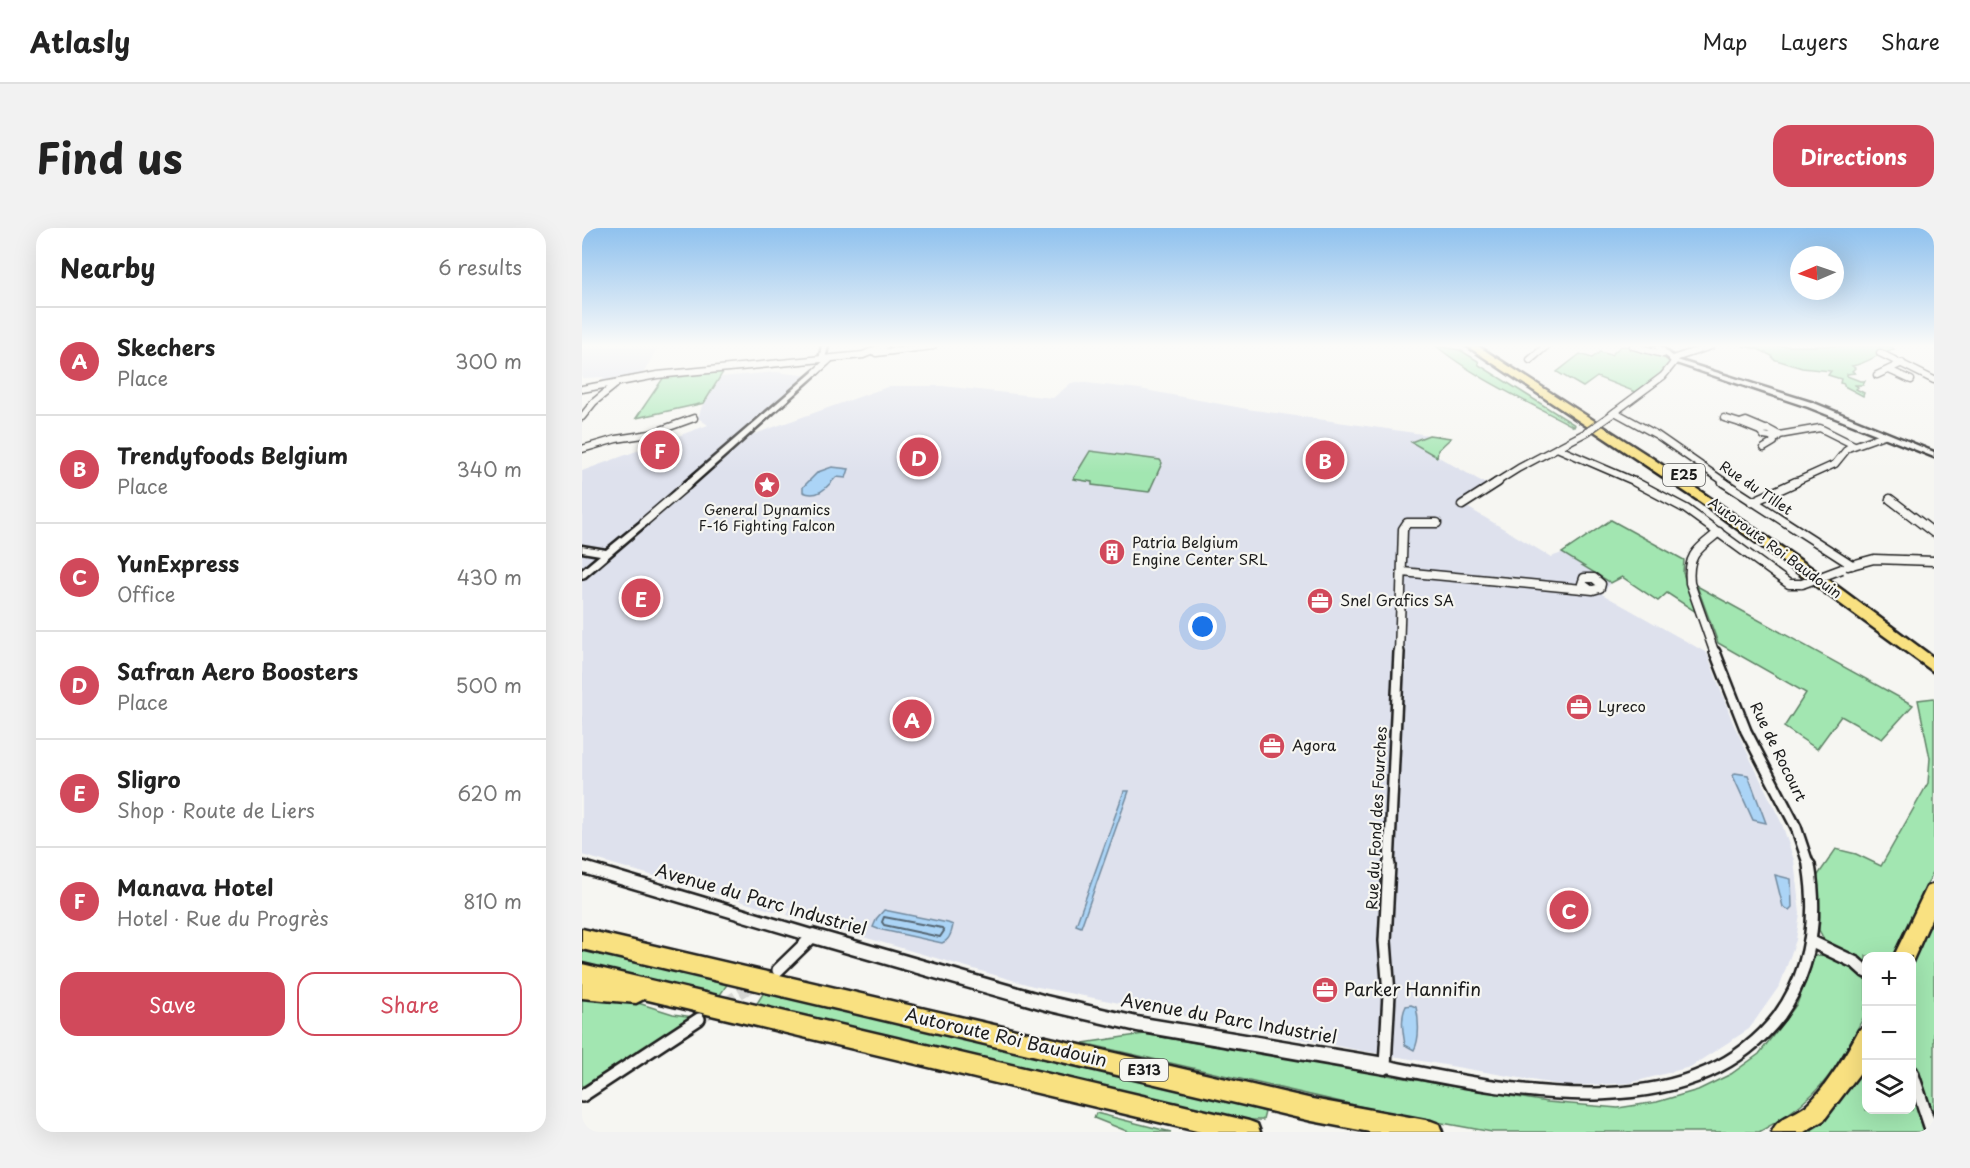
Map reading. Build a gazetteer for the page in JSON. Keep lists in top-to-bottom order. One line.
{"streets":{"highway":["E25","Autoroute Roi Baudouin","E313"],"street":["Rue du Tillet","Rue de Rocourt","Rue du Fond des Fourches","Avenue du Parc Industriel"]},"crossings":[["Rue de Rocourt","Avenue du Parc Industriel"],["Rue du Fond des Fourches","Avenue du Parc Industriel"]],"places":{"place":["General Dynamics F-16 Fighting Falcon"],"building":["Patria Belgium Engine Center SRL"],"office":["Snel Grafics SA","Lyreco","Agora","Parker Hannifin"]},"north":"left","page":{"header":"Atlasly","nav":["Map","Layers","Share"],"title":"Find us","buttons":["Directions",["Save","Share"]],"heading":["Nearby","6 results"],"list":[{"mark":"A","name":"Skechers","note":"Place","value":"300 m"},{"mark":"B","name":"Trendyfoods Belgium","note":"Place","value":"340 m"},{"mark":"C","name":"YunExpress","note":"Office","value":"430 m"},{"mark":"D","name":"Safran Aero Boosters","note":"Place","value":"500 m"},{"mark":"E","name":"Sligro","note":"Shop · Route de Liers","value":"620 m"},{"mark":"F","name":"Manava Hotel","note":"Hotel · Rue du Progrès","value":"810 m"}],"pins":["F","D","B","E","A","C"],"map_buttons":["+","−"]}}
